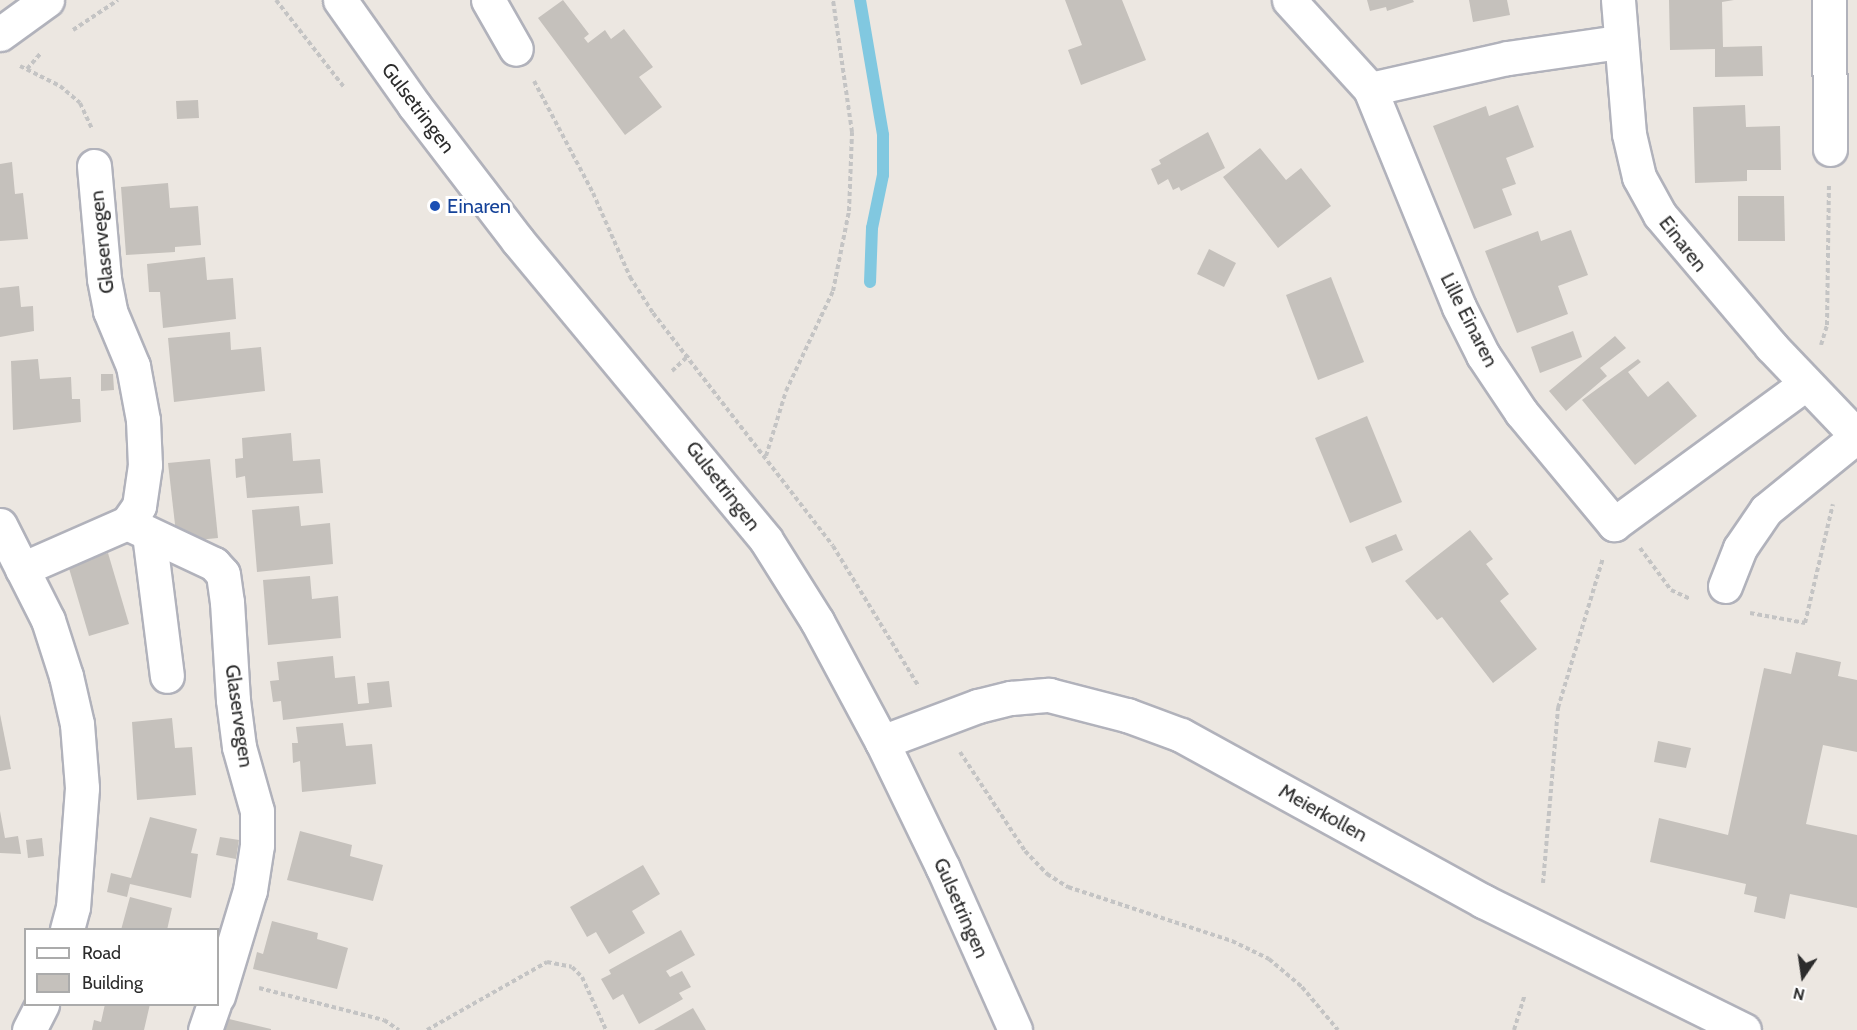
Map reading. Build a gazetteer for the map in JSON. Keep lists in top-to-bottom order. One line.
{"streets":{"street":["Gulsetringen","Glaservegen","Einaren","Lille Einaren","Meierkollen"]},"crossings":[["Gulsetringen","Meierkollen"]],"places":["Einaren"],"legend":["Road","Building"],"north":"bottom"}
